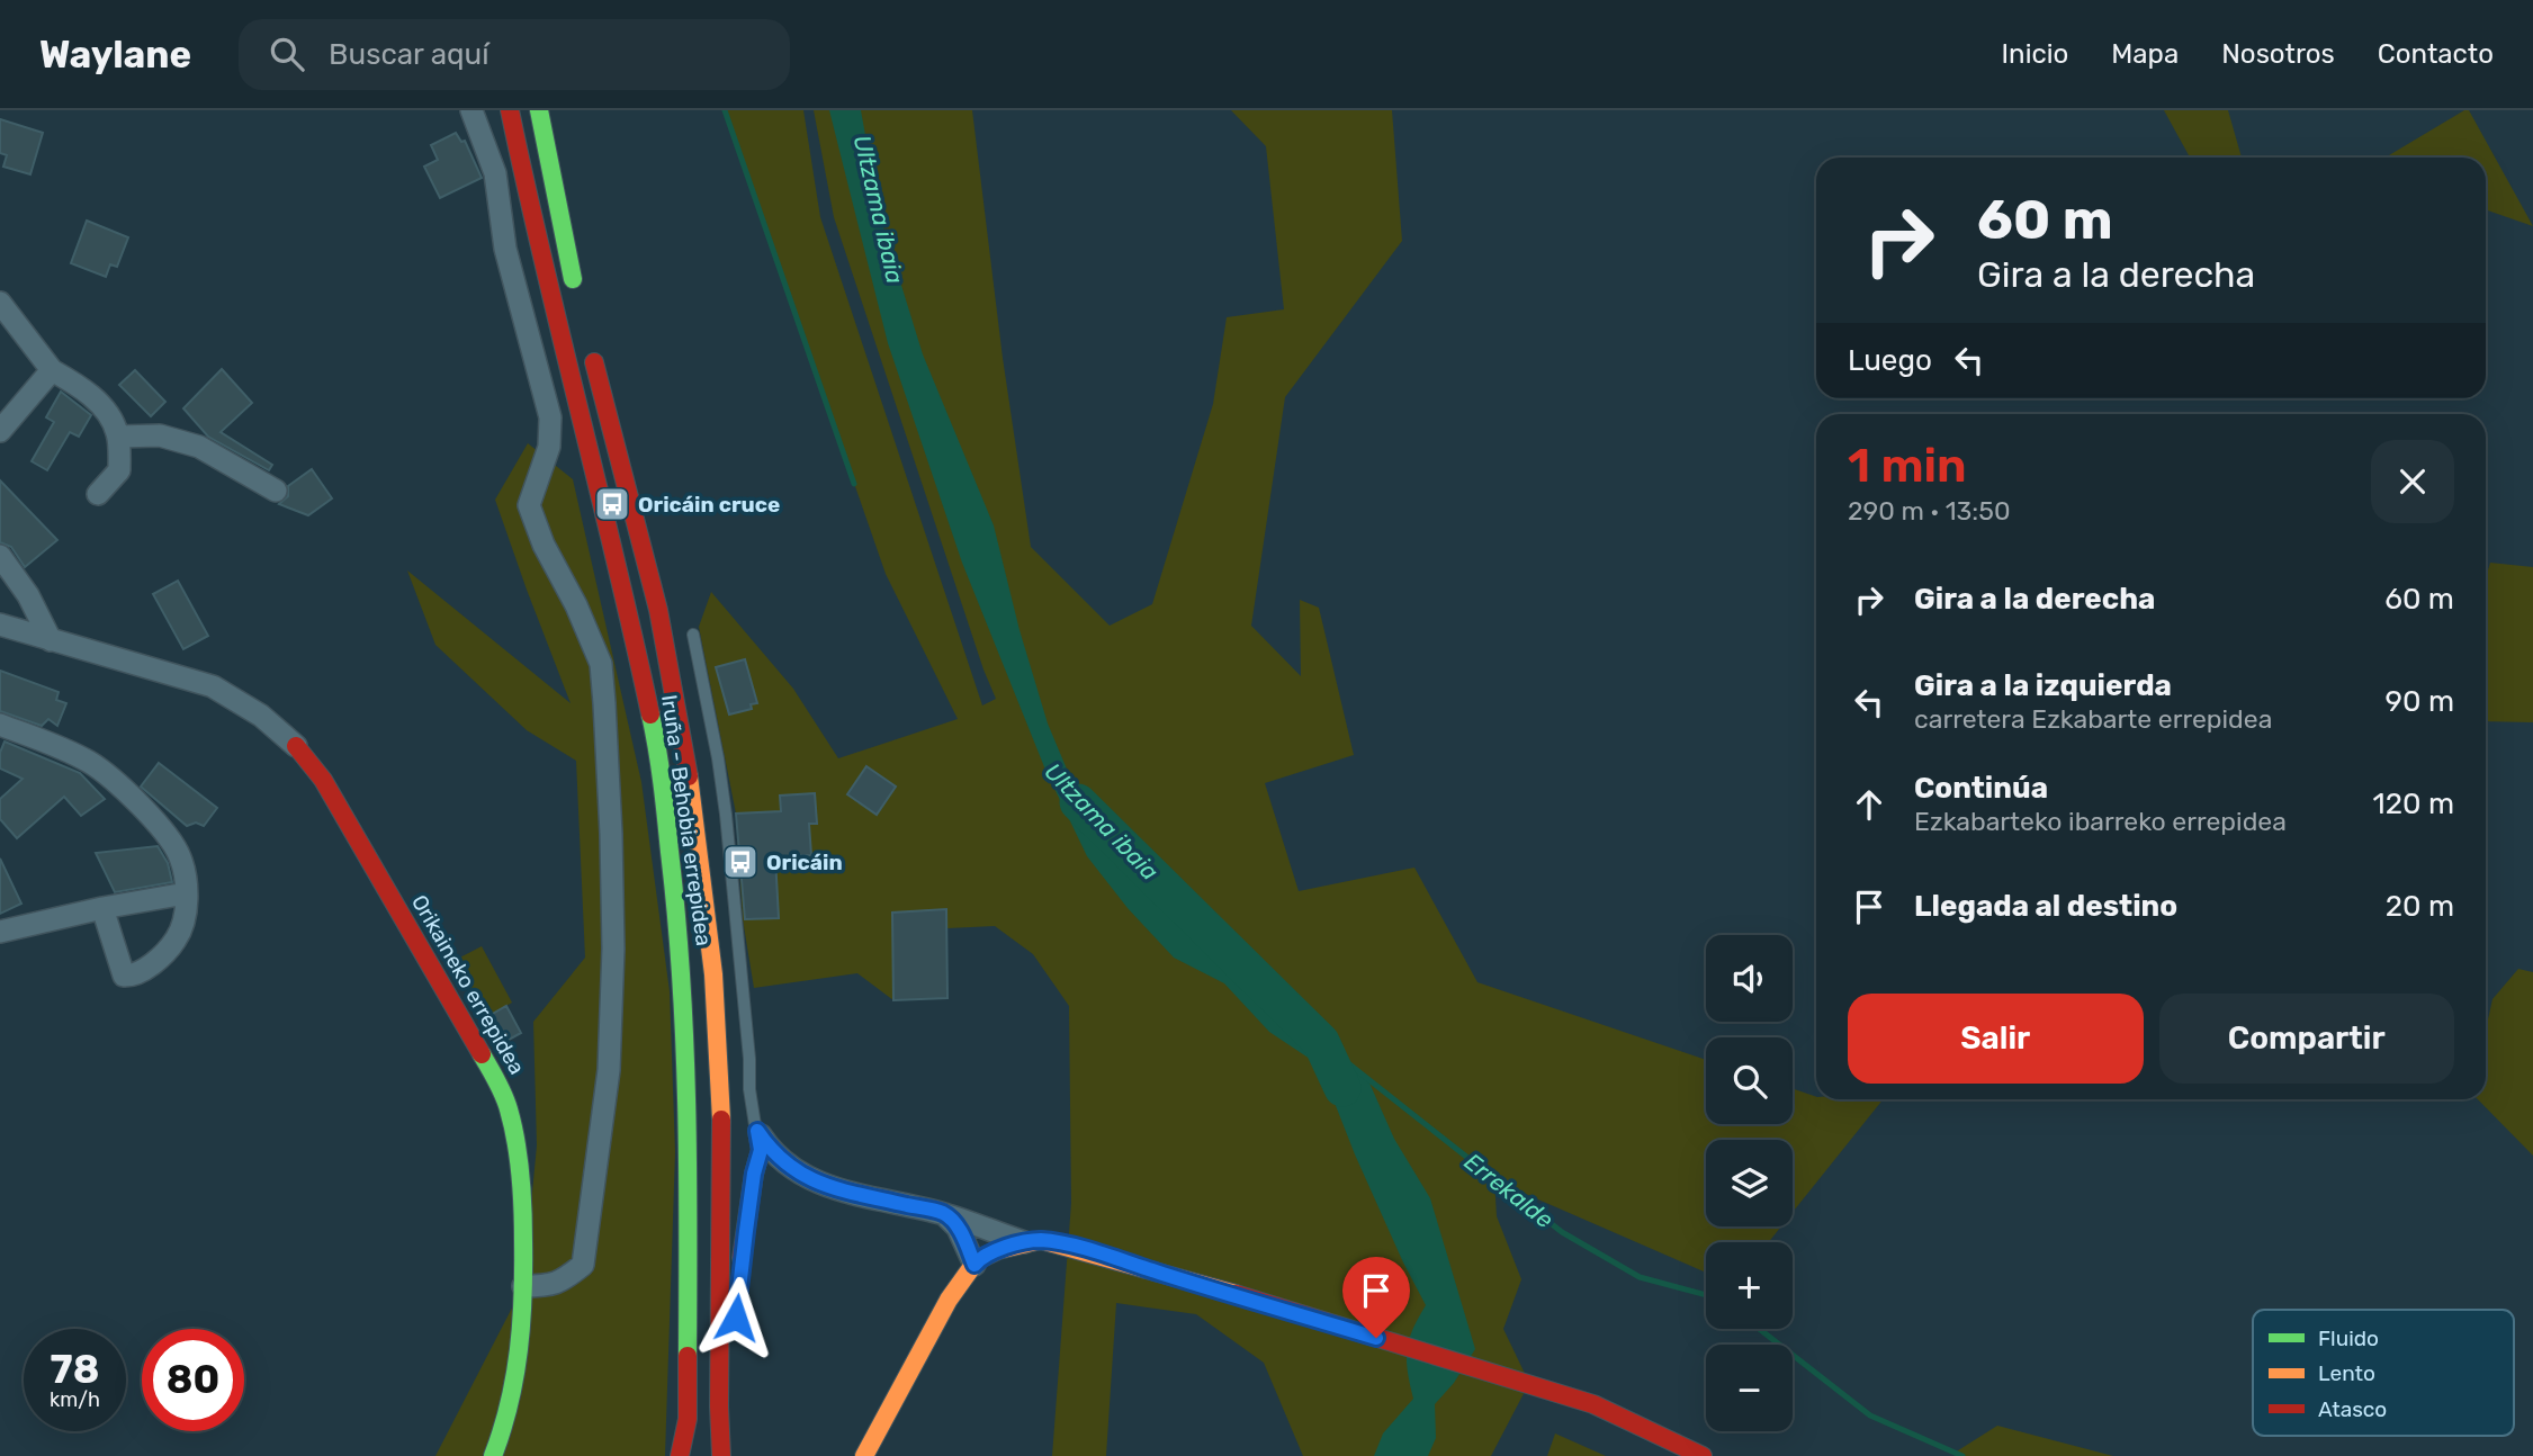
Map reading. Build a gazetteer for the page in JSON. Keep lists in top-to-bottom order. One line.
{"streets":{"main road":["Iruña - Behobia errepidea","Orikaineko errepidea"]},"water":["Ultzama ibaia","Errekalde"],"places":{"bus stop":["Oricáin cruce","Oricáin"]},"legend":["Fluido","Lento","Atasco"],"page":{"header":"Waylane","search":"Buscar aquí","nav":["Inicio","Mapa","Nosotros","Contacto"],"turn":["60 m","Gira a la derecha"],"then":"Luego","heading":["1 min","290 m · 13:50"],"list":[{"name":"Gira a la derecha","value":"60 m"},{"name":"Gira a la izquierda","note":"carretera Ezkabarte errepidea","value":"90 m"},{"name":"Continúa","note":"Ezkabarteko ibarreko errepidea","value":"120 m"},{"name":"Llegada al destino","value":"20 m"}],"map_buttons":["+","−"],"buttons":["Salir","Compartir"],"speed":"78 km/h","limit":"80"}}
